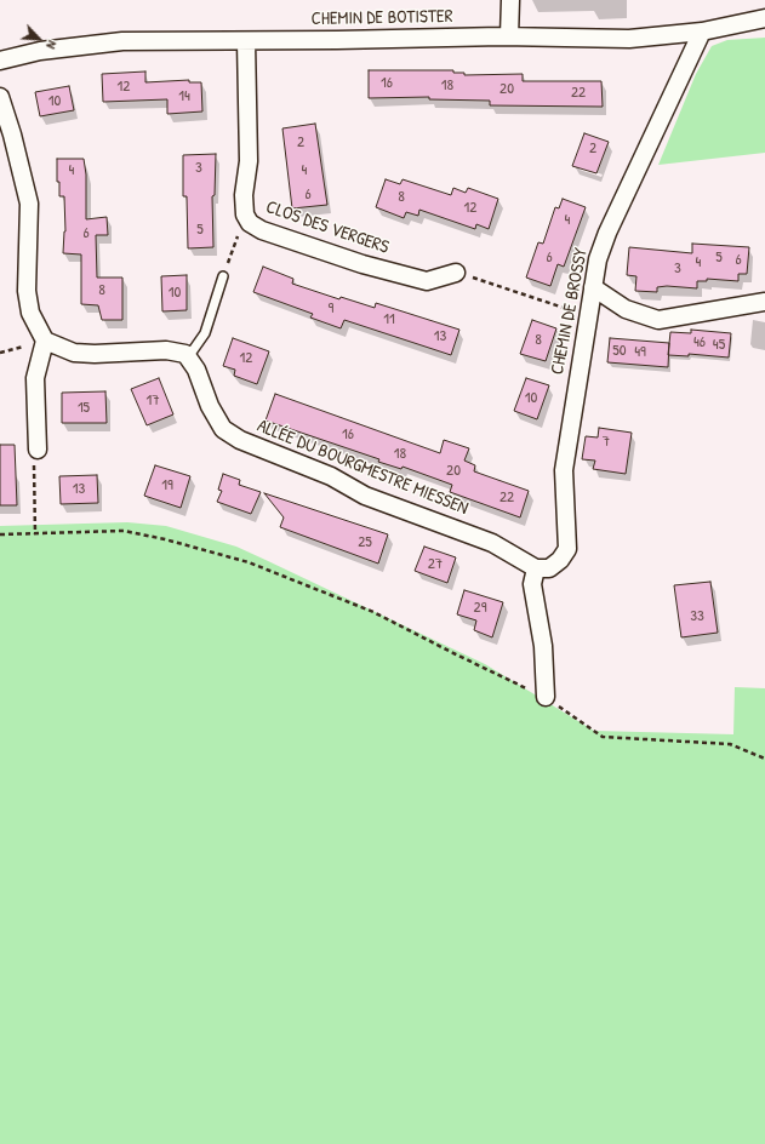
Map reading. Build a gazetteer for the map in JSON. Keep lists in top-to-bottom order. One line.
{"streets":{"street":["CHEMIN DE BOTISTER","CLOS DES VERGERS","CHEMIN DE BROSSY","ALLÉE DU BOURGMESTRE MIESSEN"]},"crossings":[["CHEMIN DE BOTISTER","CLOS DES VERGERS"],["CHEMIN DE BOTISTER","CHEMIN DE BROSSY"],["CHEMIN DE BROSSY","ALLÉE DU BOURGMESTRE MIESSEN"]],"house_numbers":["16","18","12","20","22","14","10","2","2","3","4","4","6","8","12","4","5","6","6","5","6","4","3","8","10","9","11","13","8","46","45","50","49","12","10","17","15","16","7","18","20","19","13","22","25","27","29","33"],"north":"bottom right"}
